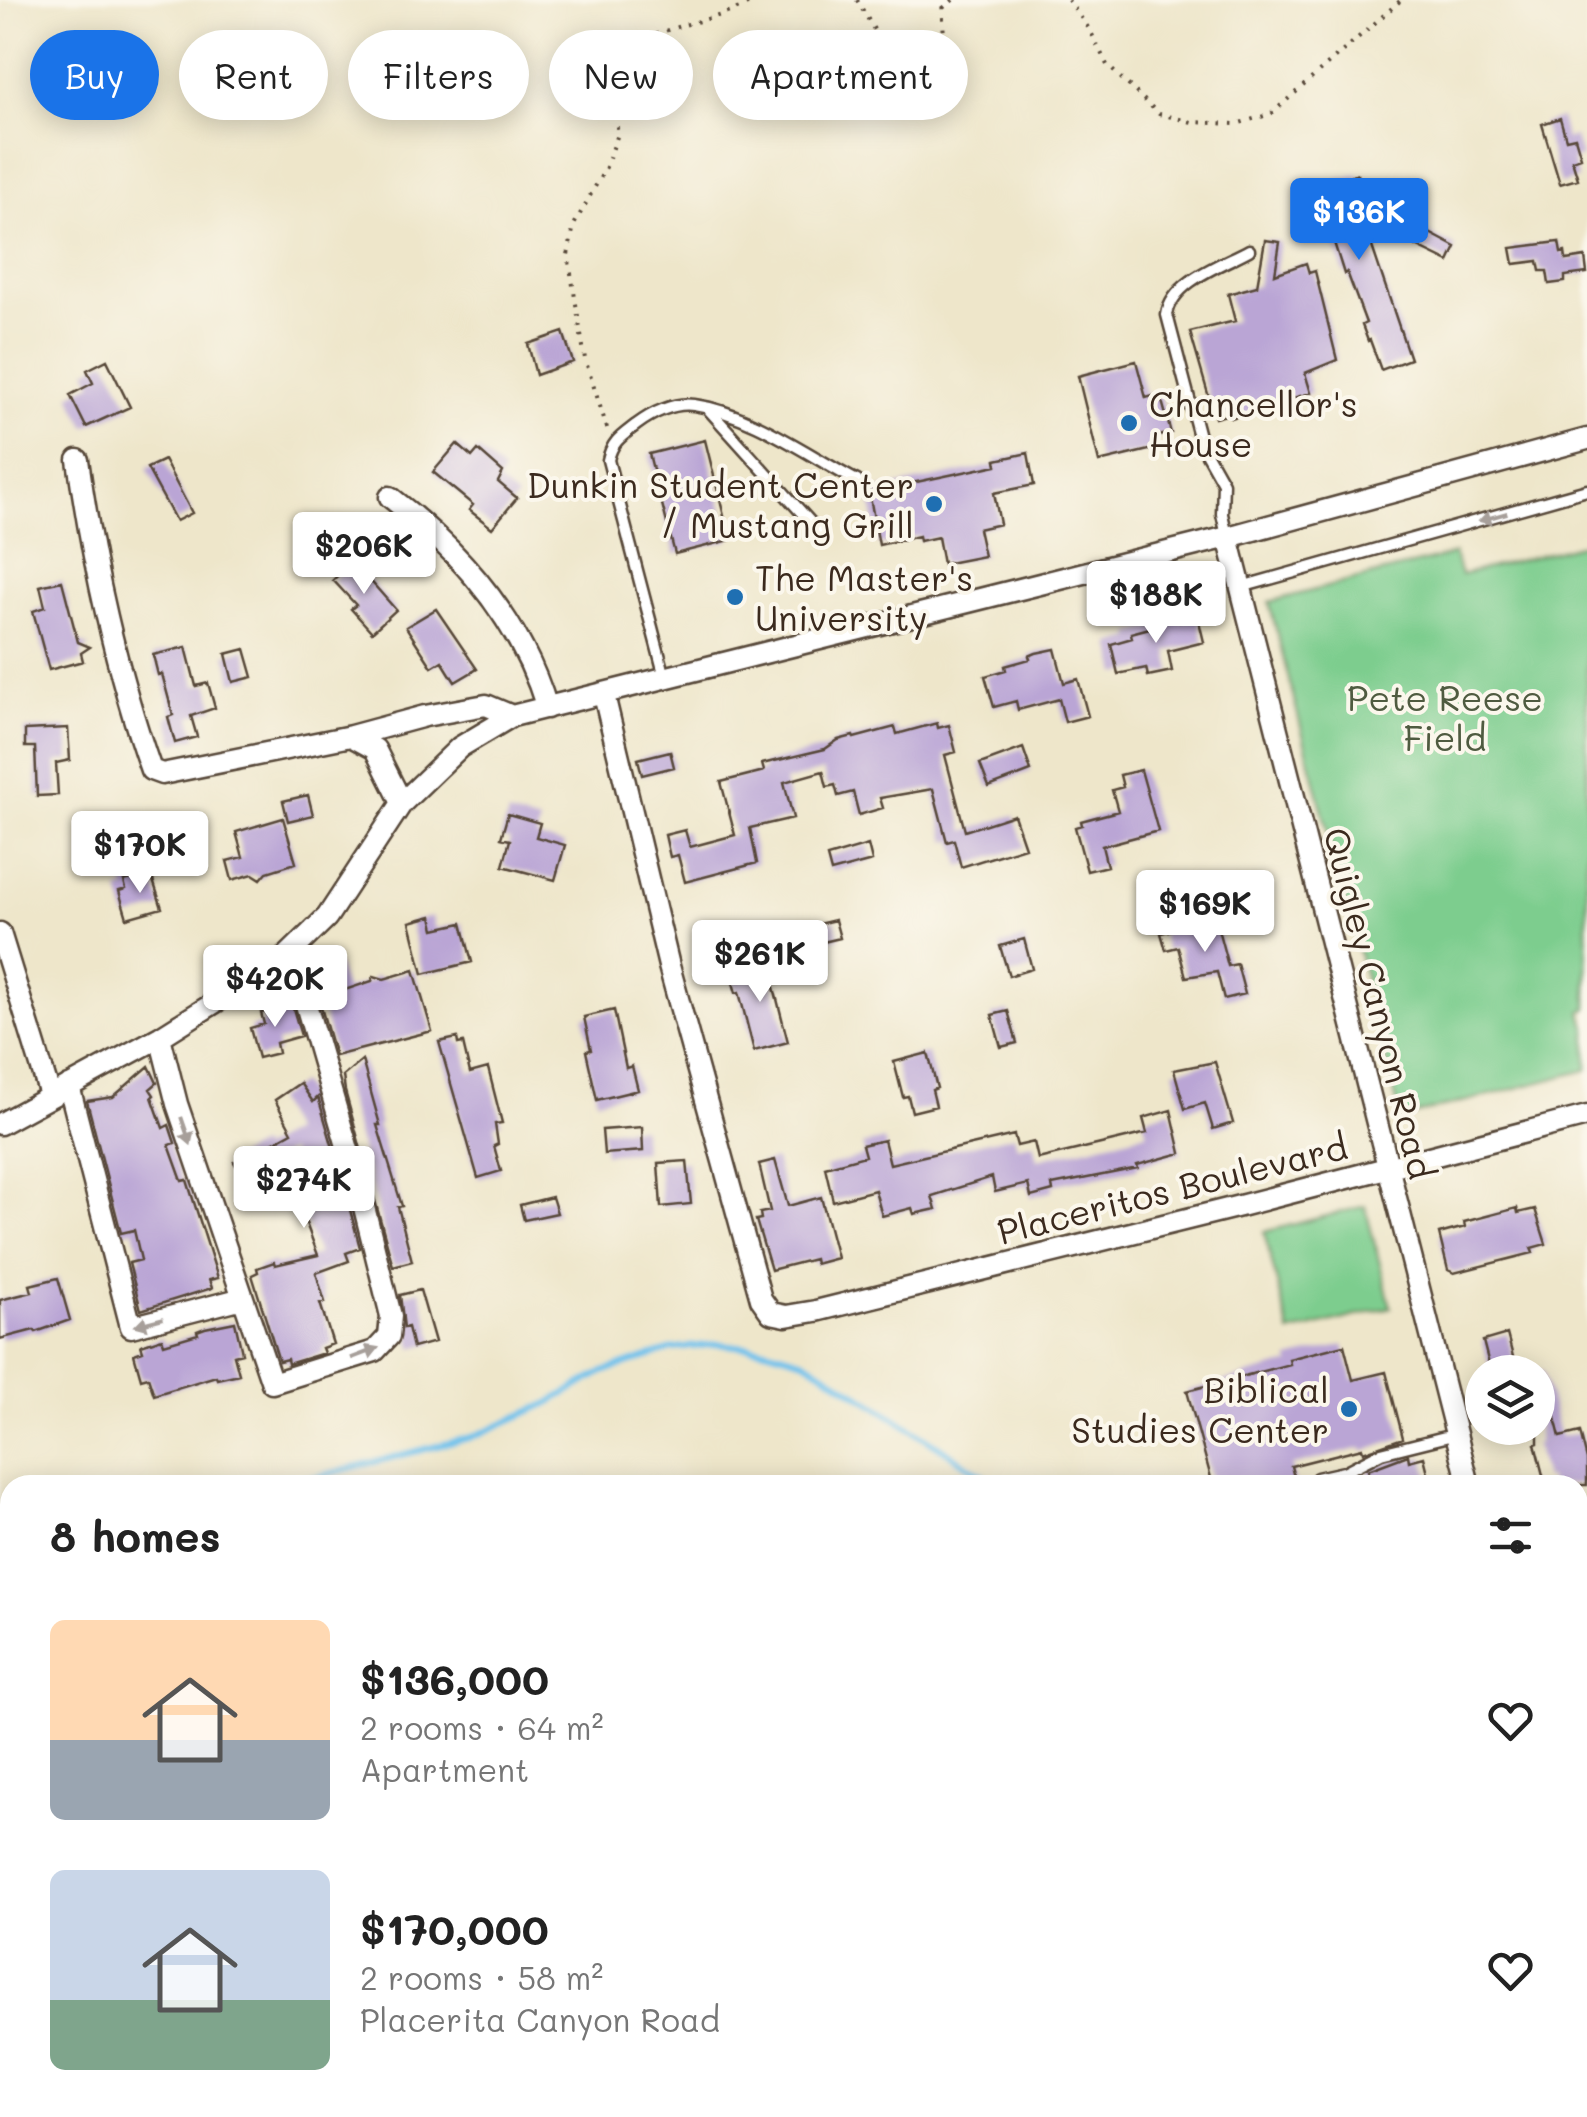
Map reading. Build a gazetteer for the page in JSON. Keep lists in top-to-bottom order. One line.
{"streets":{"street":["Quigley Canyon Road","Placeritos Boulevard"]},"crossings":[["Quigley Canyon Road","Placeritos Boulevard"]],"parks":["Pete Reese Field"],"places":["Chancellor's House","Dunkin Student Center / Mustang Grill","The Master's University","Biblical Studies Center"],"page":{"chip":["Buy","Rent","Filters","New","Apartment"],"price":["$136K","$206K","$188K","$170K","$169K","$261K","$420K","$274K"],"heading":"8 homes","list":[{"name":"$136,000","note":"2 rooms · 64 m² · Apartment"},{"name":"$170,000","note":"2 rooms · 58 m² · Placerita Canyon Road"}]}}
